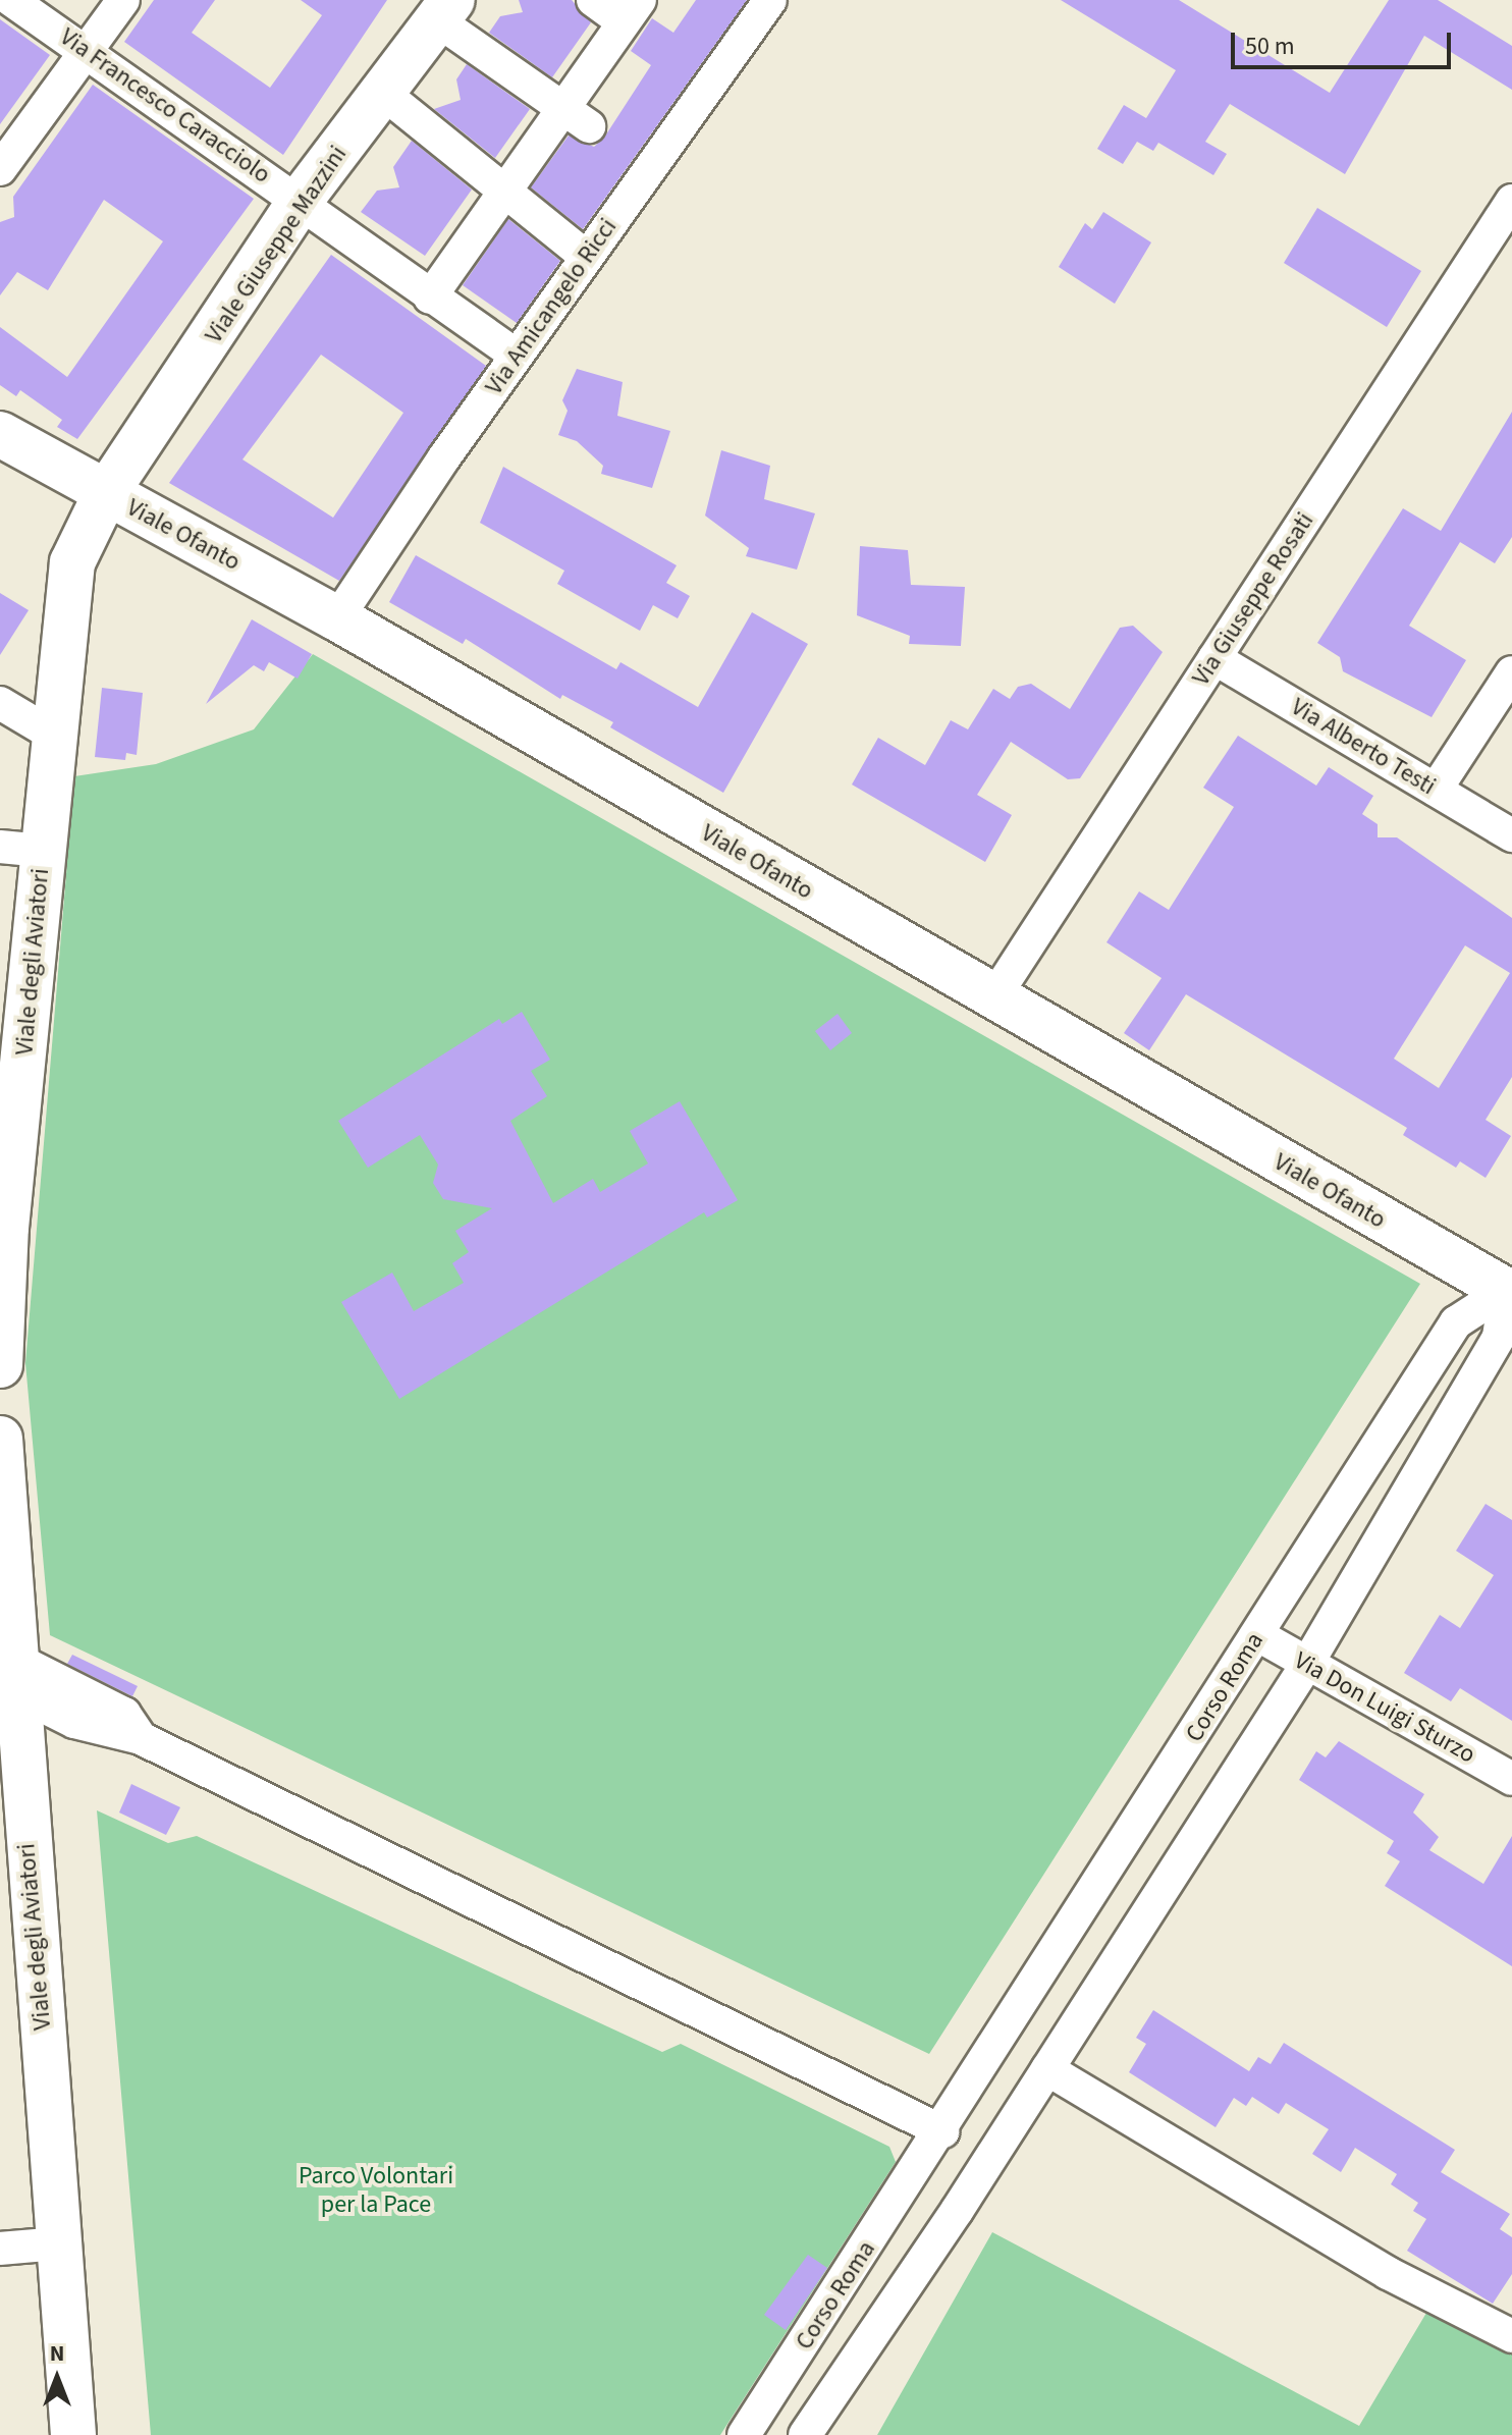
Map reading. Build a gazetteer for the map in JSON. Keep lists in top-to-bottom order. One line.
{"streets":{"main road":["Viale Giuseppe Mazzini","Viale Ofanto","Viale degli Aviatori"],"street":["Via Francesco Caracciolo","Via Amicangelo Ricci","Via Giuseppe Rosati","Via Alberto Testi","Corso Roma","Via Don Luigi Sturzo"]},"crossings":[["Via Francesco Caracciolo","Viale Giuseppe Mazzini"],["Via Francesco Caracciolo","Via Amicangelo Ricci"],["Viale Giuseppe Mazzini","Viale Ofanto"],["Viale Giuseppe Mazzini","Viale degli Aviatori"],["Via Amicangelo Ricci","Viale Ofanto"],["Viale Ofanto","Via Giuseppe Rosati"],["Viale Ofanto","Viale degli Aviatori"],["Viale Ofanto","Corso Roma"],["Via Giuseppe Rosati","Via Alberto Testi"],["Corso Roma","Via Don Luigi Sturzo"]],"parks":["Parco Volontari per la Pace"],"scale_bar":"50 m","north":"top"}
